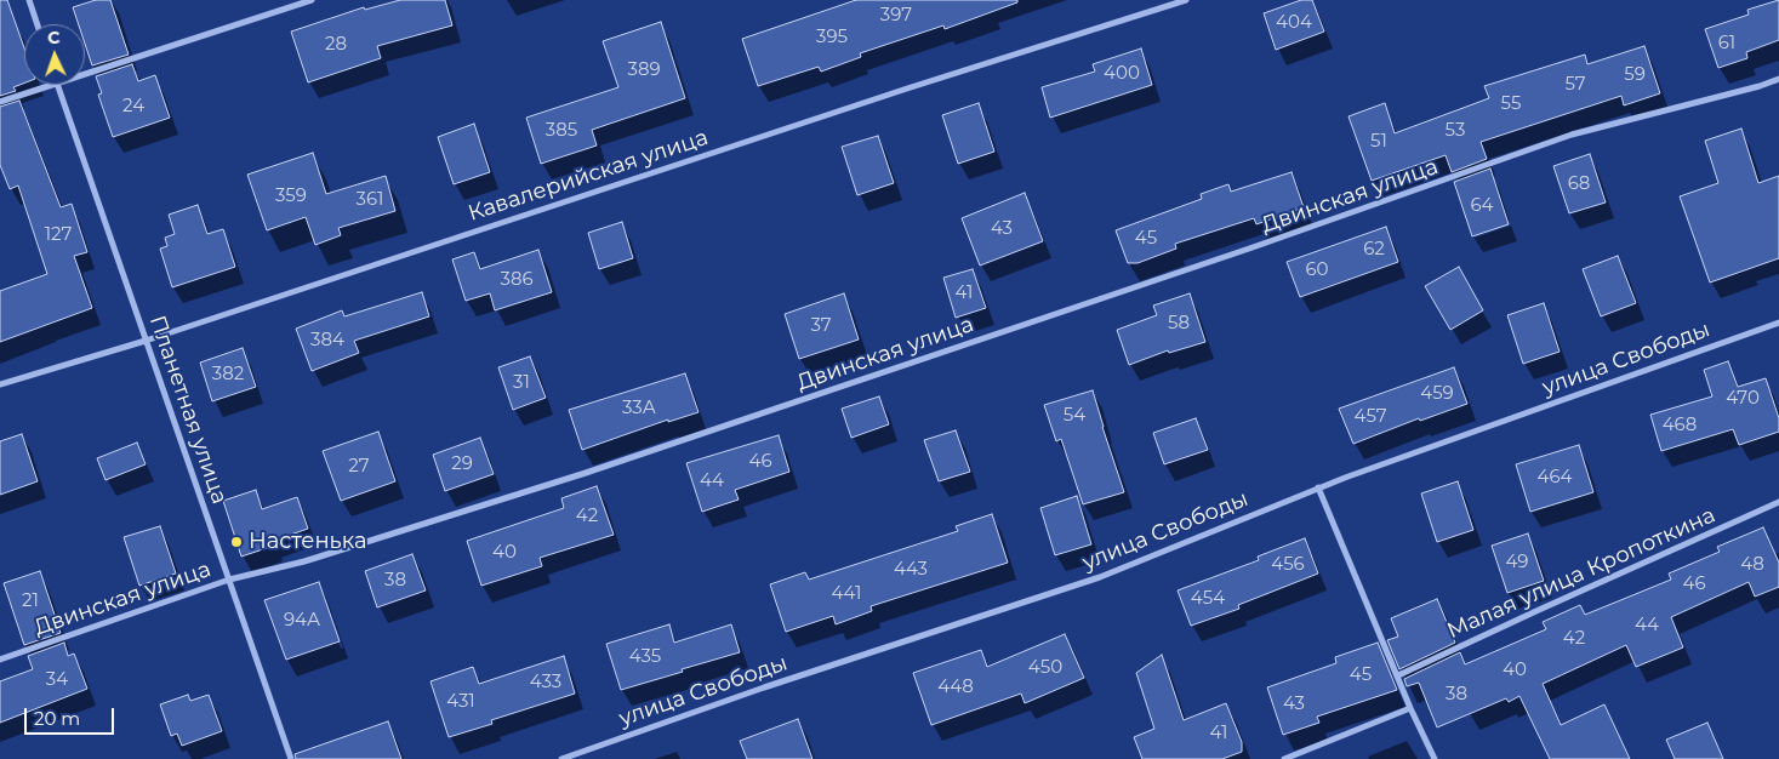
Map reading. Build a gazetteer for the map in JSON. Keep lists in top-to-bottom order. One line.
{"streets":{"street":["Кавалерийская улица","Двинская улица","улица Свободы","Планетная улица","Малая улица Кропоткина"]},"crossings":[["Кавалерийская улица","Планетная улица"],["Двинская улица","Планетная улица"]],"places":["Настенька"],"house_numbers":["397","404","395","61","28","389","400","59","57","55","24","385","53","51","68","359","361","64","43","127","45","62","60","386","41","58","37","384","382","31","459","470","33А","54","457","468","46","29","27","464","44","42","40","49","456","48","443","38","46","441","454","21","94А","44","42","435","450","40","45","34","433","448","38","431","43","41"],"scale_bar":"20 m","north":"top"}
